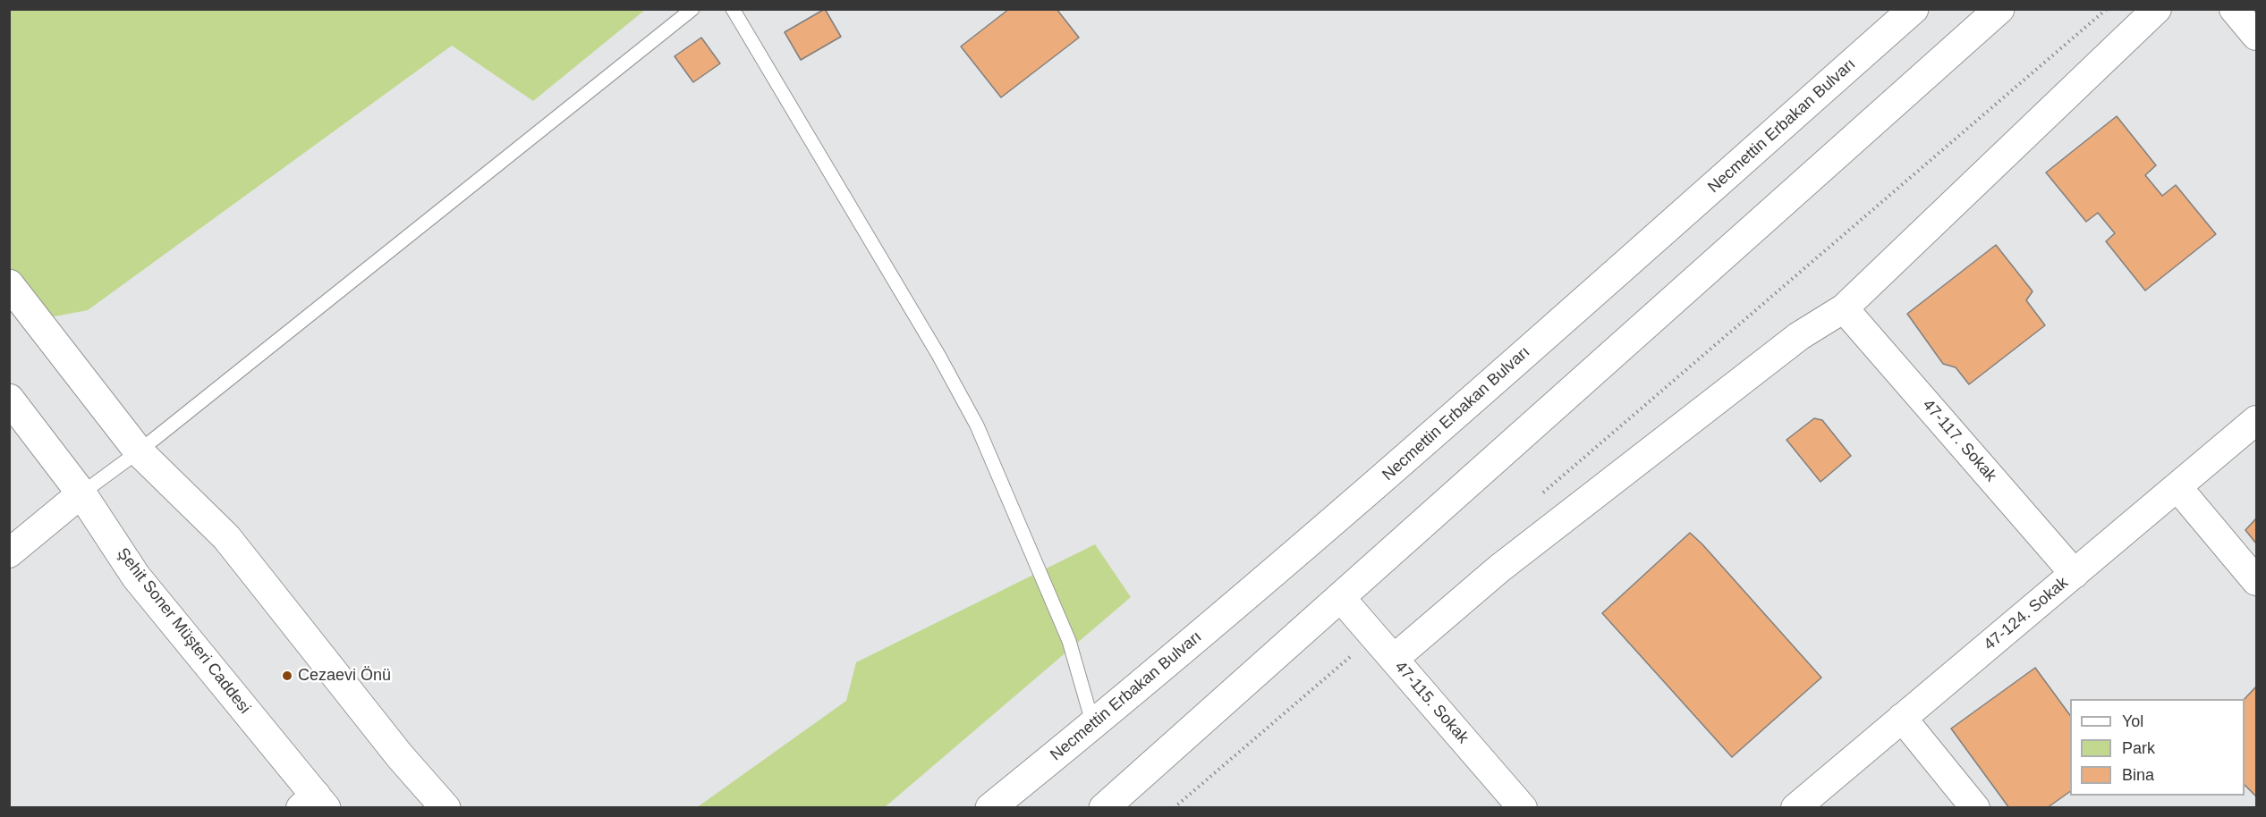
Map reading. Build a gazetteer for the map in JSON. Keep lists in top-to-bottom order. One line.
{"streets":{"main road":["Necmettin Erbakan Bulvarı","Şehit Soner Müşteri Caddesi"],"street":["47-117. Sokak","47-124. Sokak","47-115. Sokak"]},"crossings":[["47-117. Sokak","47-124. Sokak"]],"places":["Cezaevi Önü"],"legend":["Yol","Park","Bina"]}
